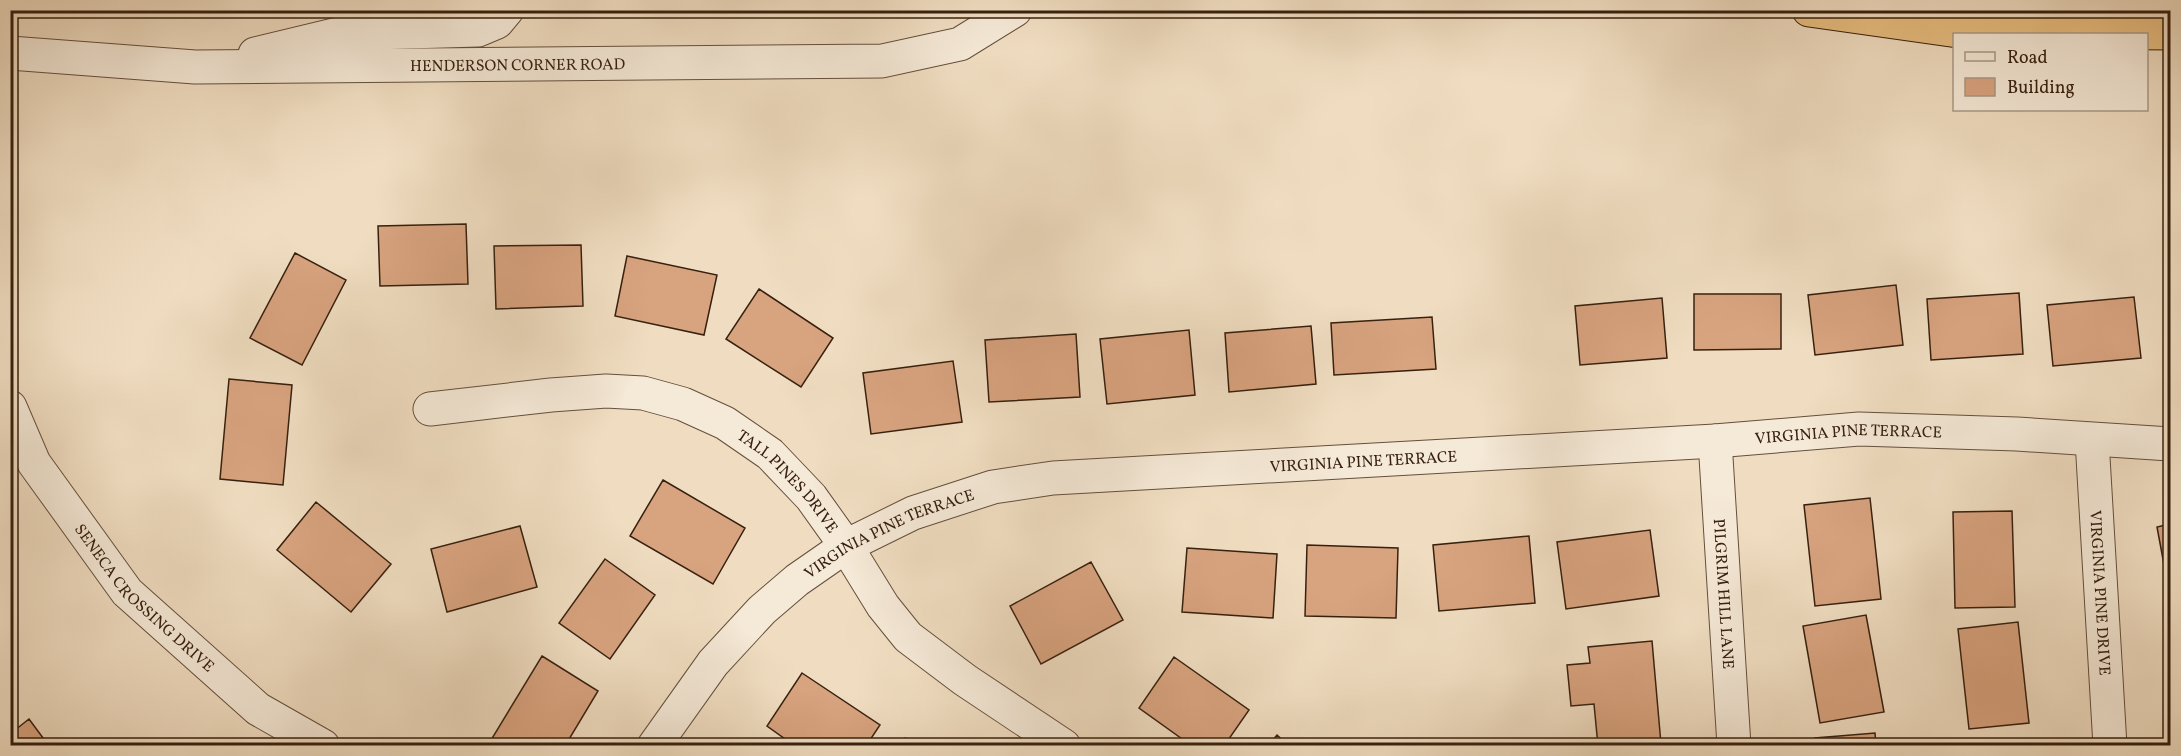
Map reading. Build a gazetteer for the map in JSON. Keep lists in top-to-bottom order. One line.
{"streets":{"street":["HENDERSON CORNER ROAD","VIRGINIA PINE TERRACE","TALL PINES DRIVE","PILGRIM HILL LANE","VIRGINIA PINE DRIVE","SENECA CROSSING DRIVE"]},"crossings":[["VIRGINIA PINE TERRACE","TALL PINES DRIVE"],["VIRGINIA PINE TERRACE","PILGRIM HILL LANE"],["VIRGINIA PINE TERRACE","VIRGINIA PINE DRIVE"]],"legend":["Road","Building"]}
